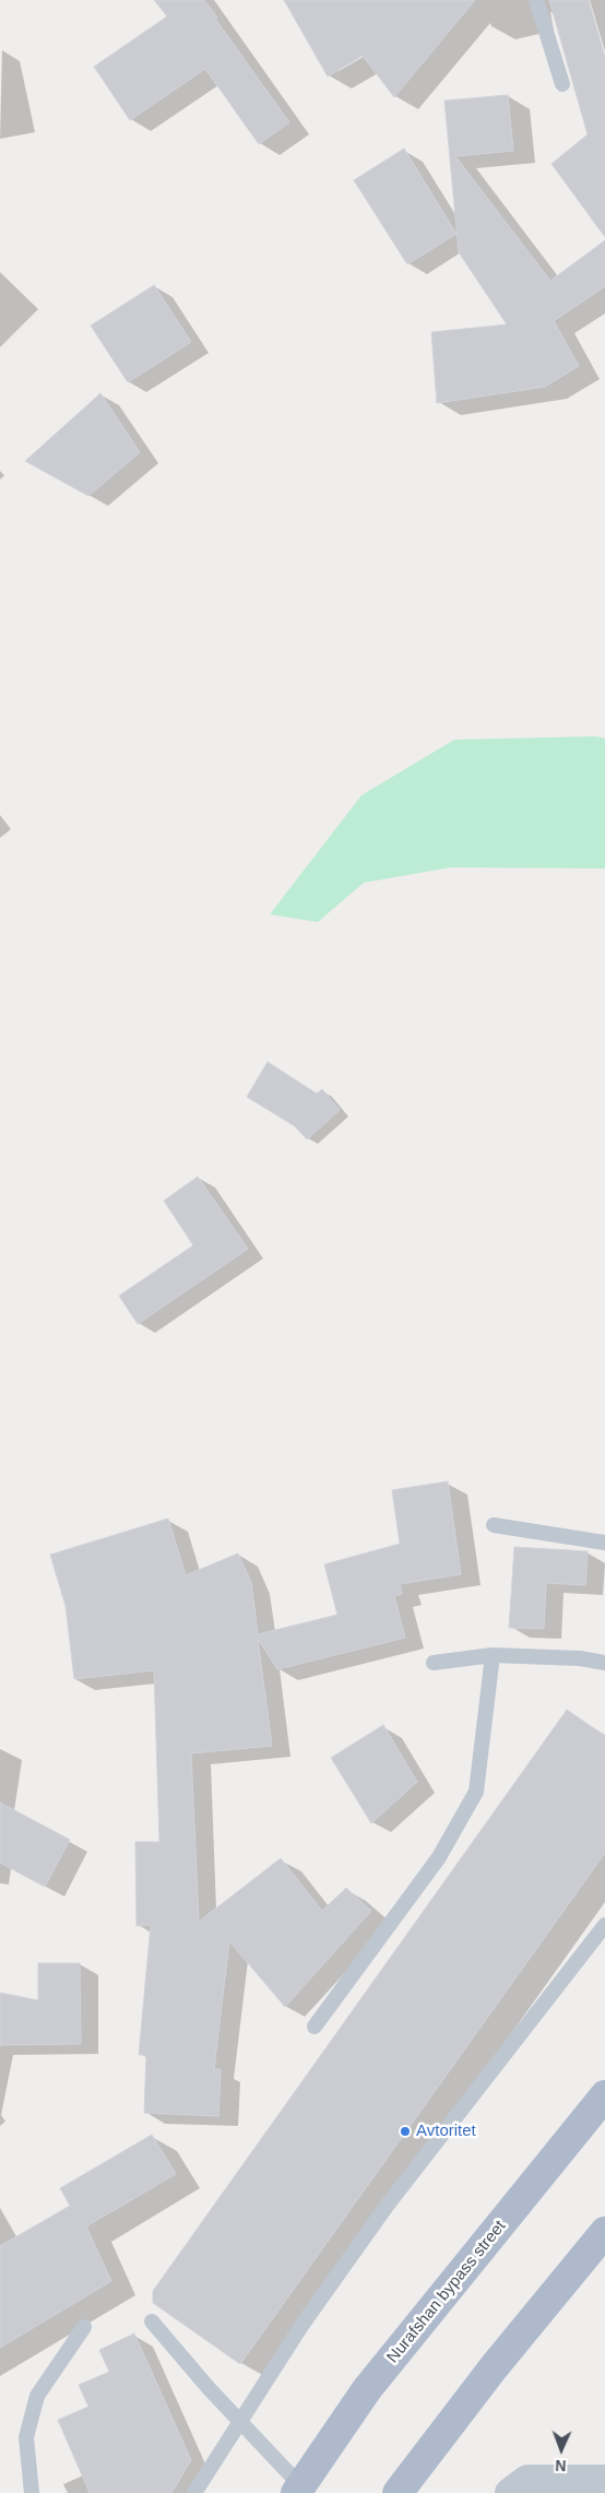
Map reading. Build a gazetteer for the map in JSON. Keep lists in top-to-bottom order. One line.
{"streets":{"main road":["Nurafshan bypass street"]},"places":["Avtoritet"],"north":"bottom"}
